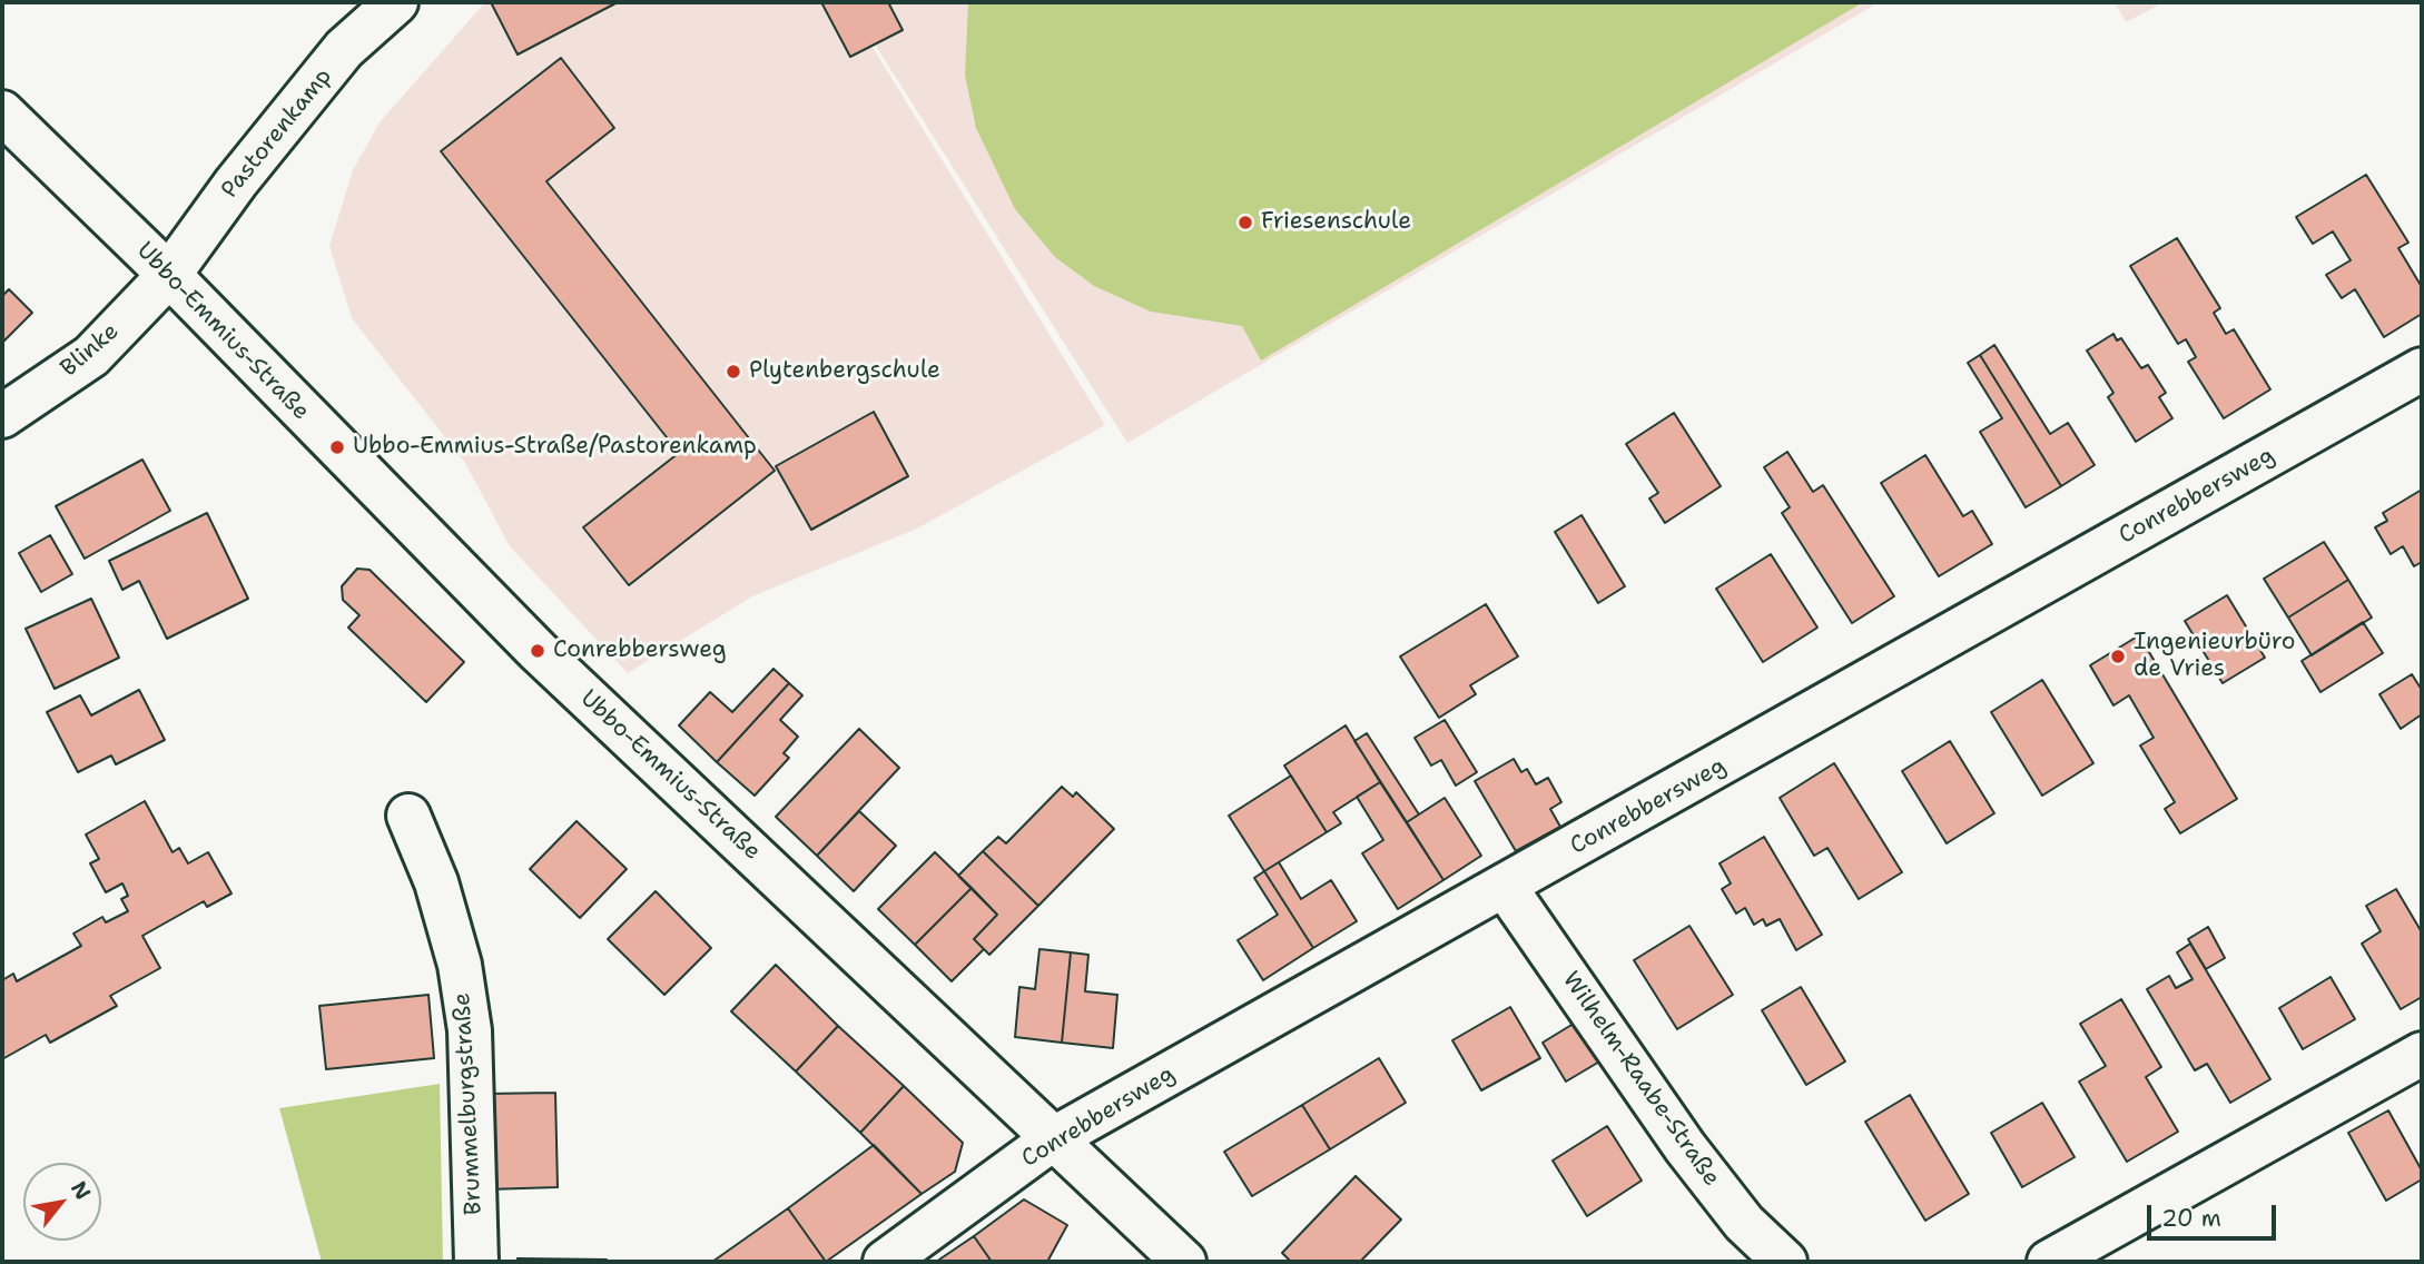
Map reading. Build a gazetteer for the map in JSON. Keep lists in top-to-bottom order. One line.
{"streets":{"street":["Pastorenkamp","Ubbo-Emmius-Straße","Blinke","Conrebbersweg","Wilhelm-Raabe-Straße","Brummelburgstraße"]},"crossings":[["Pastorenkamp","Ubbo-Emmius-Straße"],["Pastorenkamp","Blinke"],["Ubbo-Emmius-Straße","Blinke"],["Ubbo-Emmius-Straße","Conrebbersweg"],["Conrebbersweg","Wilhelm-Raabe-Straße"]],"places":["Friesenschule","Plytenbergschule","Ubbo-Emmius-Straße/Pastorenkamp","Conrebbersweg","Ingenieurbüro de Vries"],"scale_bar":"20 m","north":"top right"}
